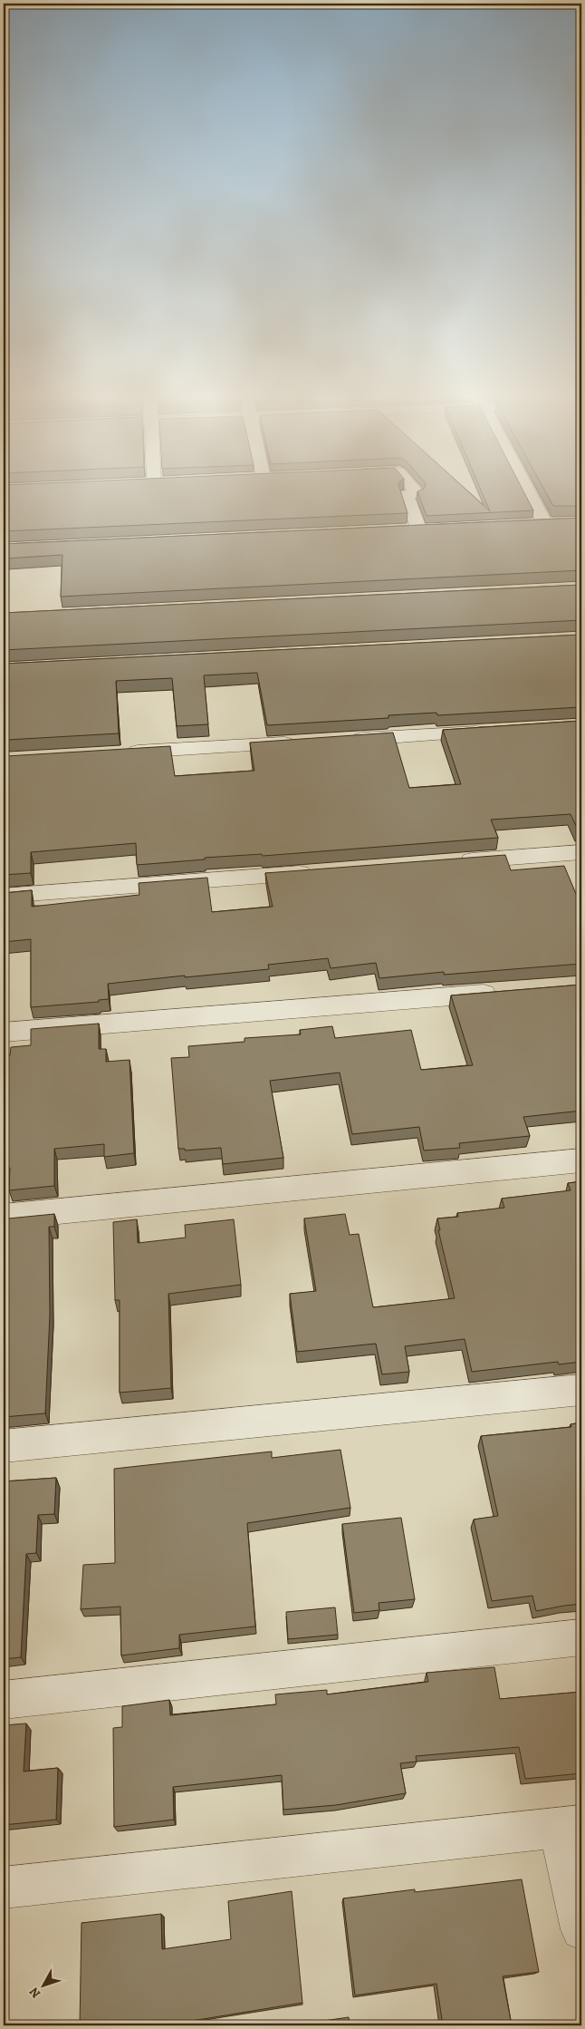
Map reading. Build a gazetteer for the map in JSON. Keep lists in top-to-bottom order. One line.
{"north":"bottom left"}
